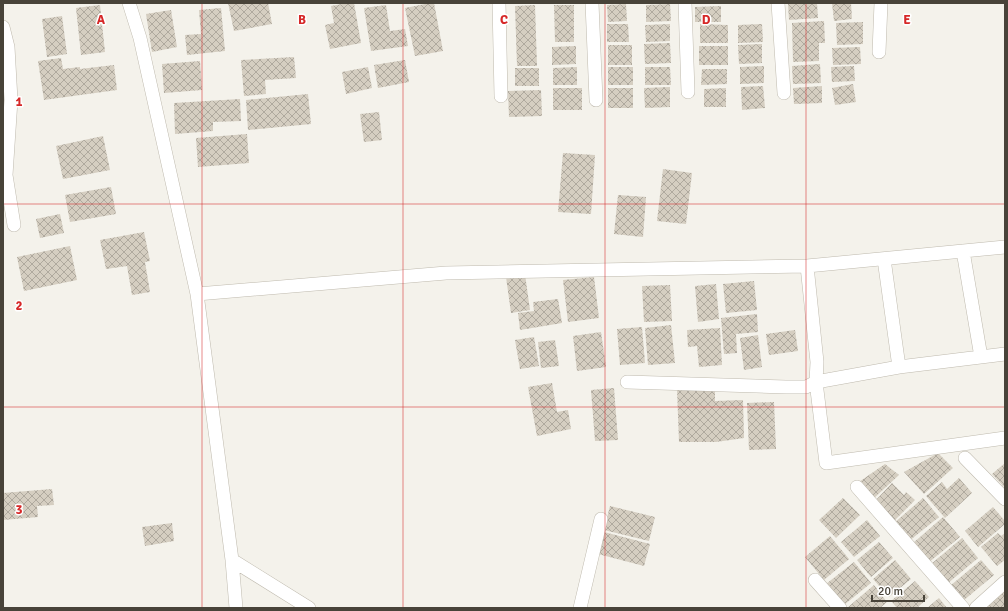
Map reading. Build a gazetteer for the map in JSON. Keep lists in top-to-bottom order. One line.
{"scale_bar":"20 m","grid":{"columns":["A","B","C","D","E"],"rows":["1","2","3"]}}
